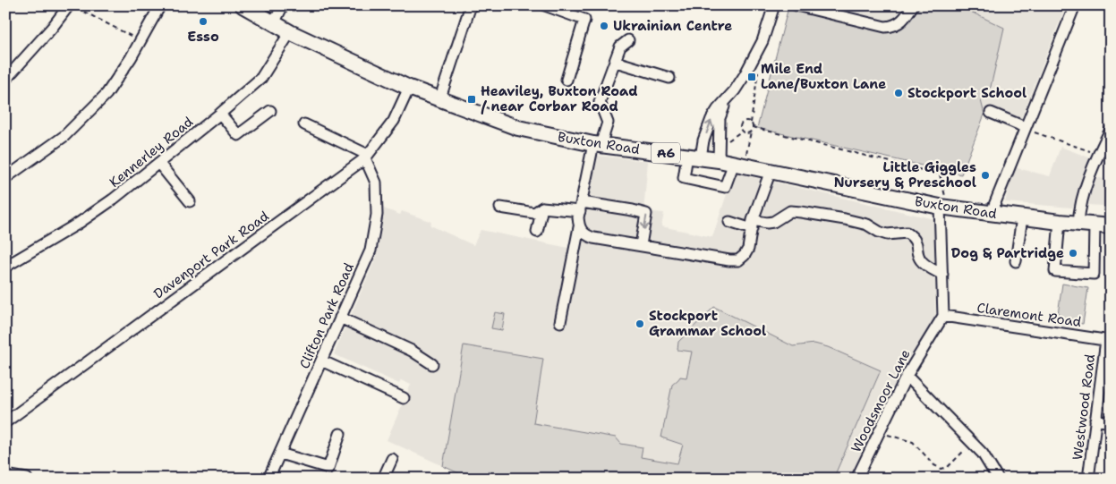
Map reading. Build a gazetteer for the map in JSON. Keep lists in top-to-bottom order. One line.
{"streets":{"highway":["Buxton Road","A6"],"street":["Kennerley Road","Davenport Park Road","Claremont Road","Clifton Park Road","Woodsmoor Lane","Westwood Road"]},"crossings":[["Buxton Road","Kennerley Road"],["Buxton Road","Davenport Park Road"],["Davenport Park Road","Clifton Park Road"],["Claremont Road","Woodsmoor Lane"],["Claremont Road","Westwood Road"]],"places":{"other":["Esso","Ukrainian Centre","Stockport School","Little Giggles Nursery & Preschool","Dog & Partridge","Stockport Grammar School"],"transit":["Mile End Lane/Buxton Lane","Heaviley, Buxton Road / near Corbar Road"]}}
